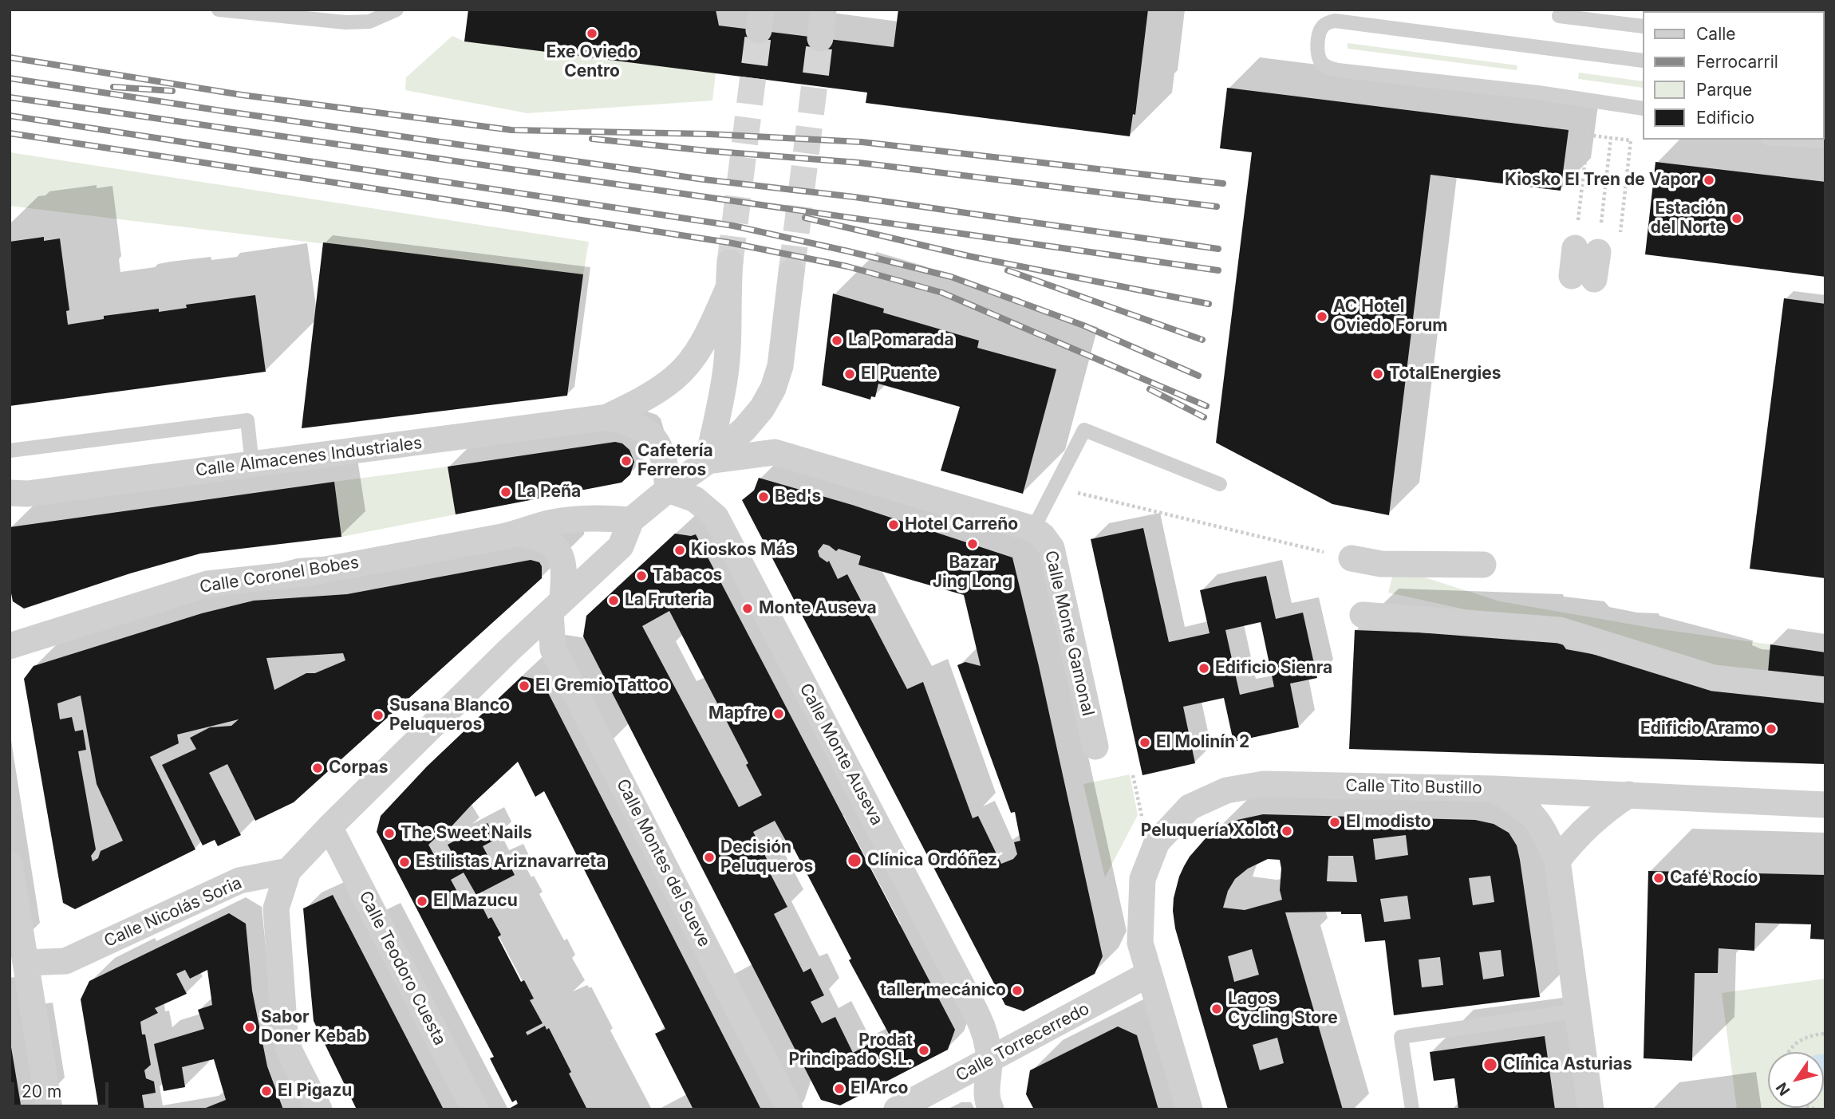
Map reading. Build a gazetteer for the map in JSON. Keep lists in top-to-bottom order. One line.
{"streets":{"street":["Calle Almacenes Industriales","Calle Coronel Bobes","Calle Monte Gamonal","Calle Monte Auseva","Calle Tito Bustillo","Calle Montes del Sueve","Calle Nicolás Soria","Calle Teodoro Cuesta","Calle Torrecerredo"]},"crossings":[["Calle Almacenes Industriales","Calle Monte Auseva"],["Calle Coronel Bobes","Calle Montes del Sueve"],["Calle Monte Auseva","Calle Torrecerredo"],["Calle Tito Bustillo","Calle Torrecerredo"]],"places":["Exe Oviedo Centro","Kiosko El Tren de Vapor","Estación del Norte","AC Hotel Oviedo Forum","La Pomarada","El Puente","TotalEnergies","Cafetería Ferreros","La Peña","Bed's","Hotel Carreño","Bazar Jing Long","Kioskos Más","Tabacos","La Fruteria","Monte Auseva","Edificio Sienra","El Gremio Tattoo","Mapfre","Susana Blanco Peluqueros","Edificio Aramo","El Molinín 2","Corpas","El modisto","Peluquería Xolot","The Sweet Nails","Decisión Peluqueros","Clínica Ordóñez","Estilistas Ariznavarreta","Café Rocío","El Mazucu","taller mecánico","Lagos Cycling Store","Sabor Doner Kebab","Prodat Principado S.L.","Clínica Asturias","El Arco","El Pigazu"],"legend":["Calle","Ferrocarril","Parque","Edificio"],"scale_bar":"20 m","north":"bottom left"}
